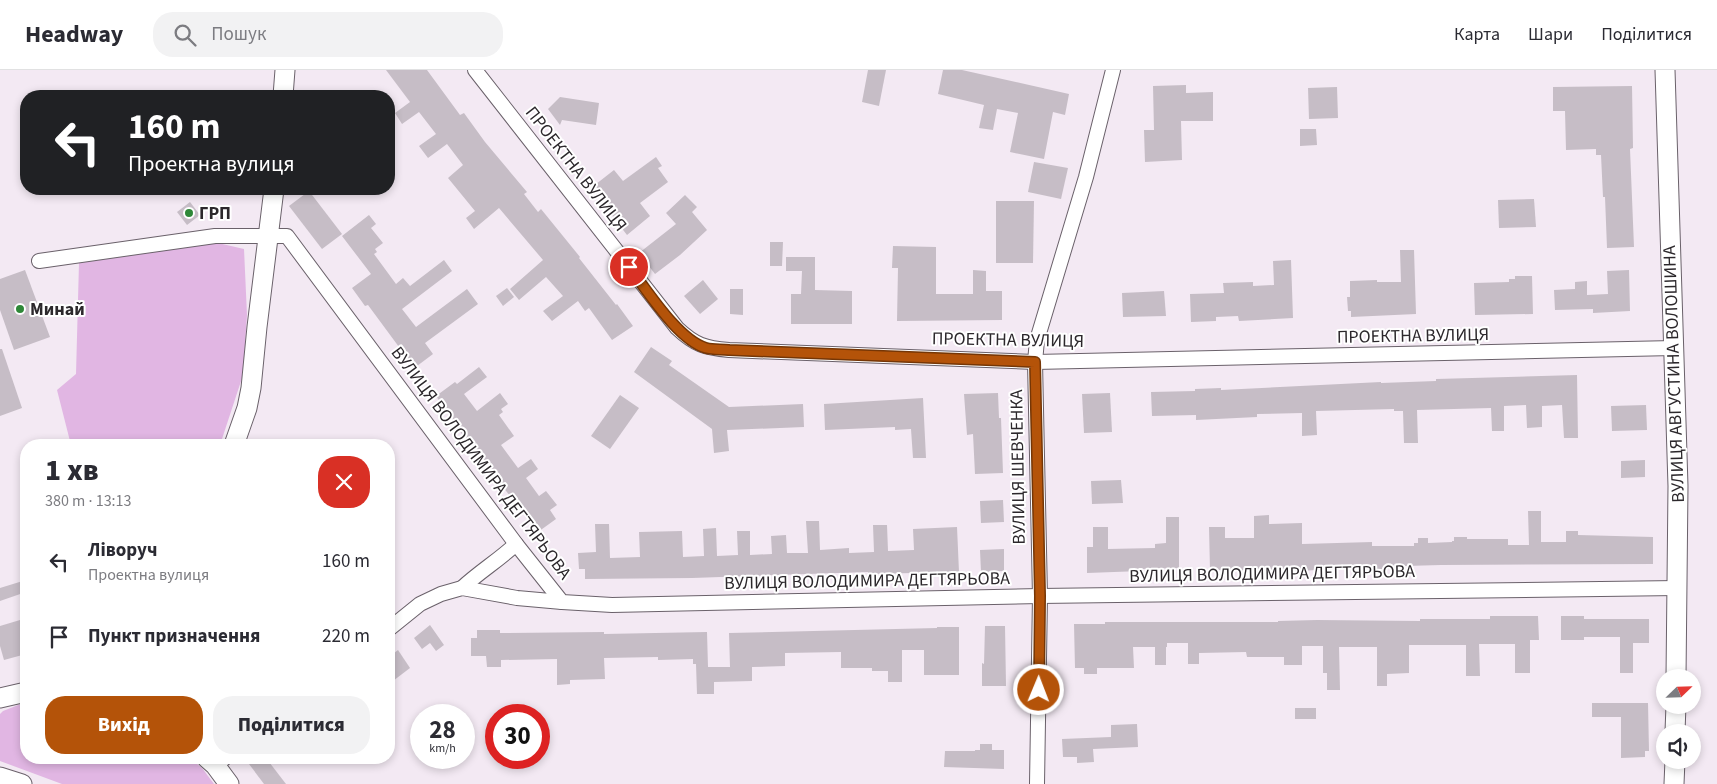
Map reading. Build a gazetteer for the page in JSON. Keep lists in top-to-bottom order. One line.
{"streets":{"street":["ПРОЕКТНА ВУЛИЦЯ","ВУЛИЦЯ АВГУСТИНА ВОЛОШИНА","ВУЛИЦЯ ВОЛОДИМИРА ДЕГТЯРЬОВА","ВУЛИЦЯ ШЕВЧЕНКА"]},"crossings":[["ПРОЕКТНА ВУЛИЦЯ","ВУЛИЦЯ АВГУСТИНА ВОЛОШИНА"],["ПРОЕКТНА ВУЛИЦЯ","ВУЛИЦЯ ШЕВЧЕНКА"],["ВУЛИЦЯ АВГУСТИНА ВОЛОШИНА","ВУЛИЦЯ ВОЛОДИМИРА ДЕГТЯРЬОВА"],["ВУЛИЦЯ ВОЛОДИМИРА ДЕГТЯРЬОВА","ВУЛИЦЯ ШЕВЧЕНКА"]],"places":["ГРП","Минай"],"north":"top right","page":{"header":"Headway","search":"Пошук","nav":["Карта","Шари","Поділитися"],"turn":["160 m","Проектна вулиця"],"heading":["1 хв","380 m · 13:13"],"list":[{"name":"Ліворуч","note":"Проектна вулиця","value":"160 m"},{"name":"Пункт призначення","value":"220 m"}],"buttons":["Вихід","Поділитися"],"speed":"28 km/h","limit":"30"}}
